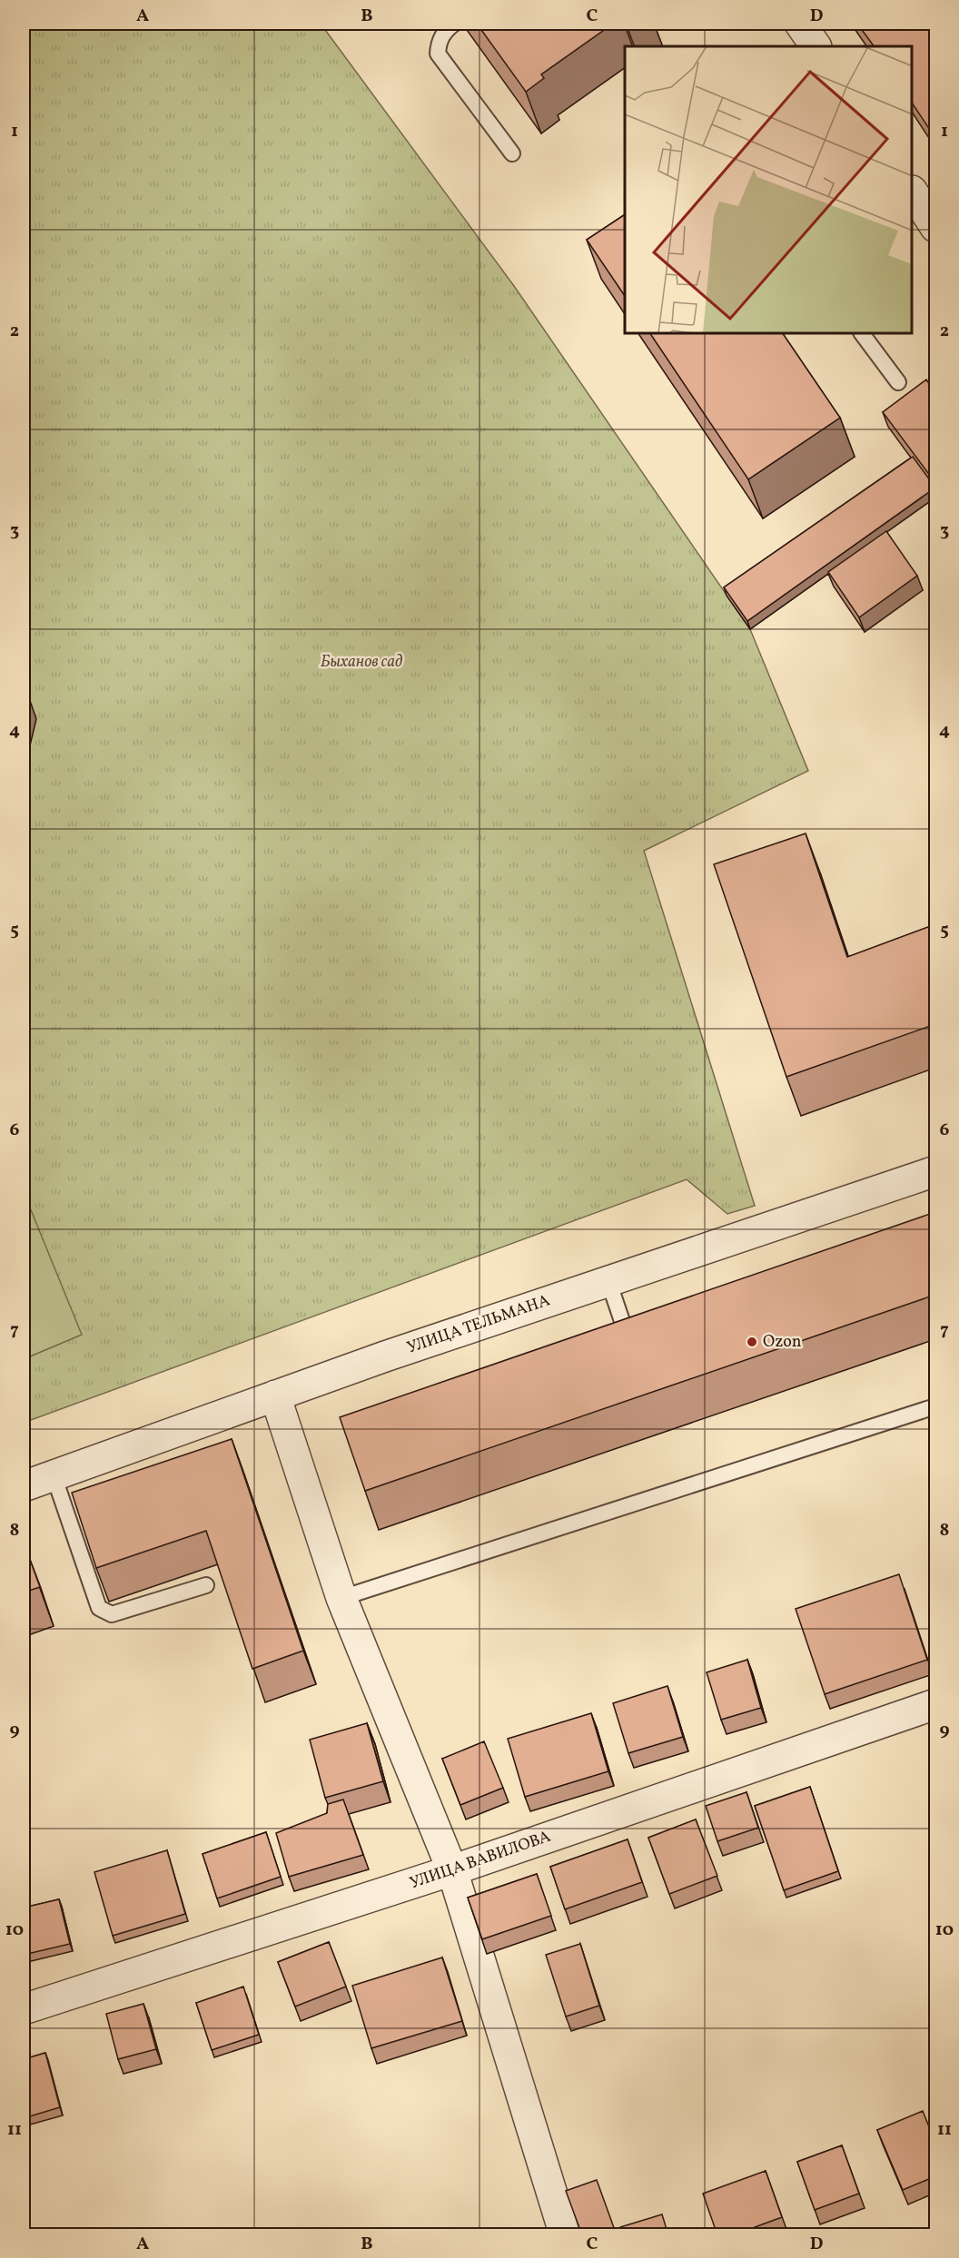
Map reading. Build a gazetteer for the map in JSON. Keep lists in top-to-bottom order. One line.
{"streets":{"street":["УЛИЦА ТЕЛЬМАНА","УЛИЦА ВАВИЛОВА"]},"parks":["Быханов сад"],"places":["Ozon"],"grid":{"columns":["A","B","C","D"],"rows":["1","2","3","4","5","6","7","8","9","10","11"]}}
